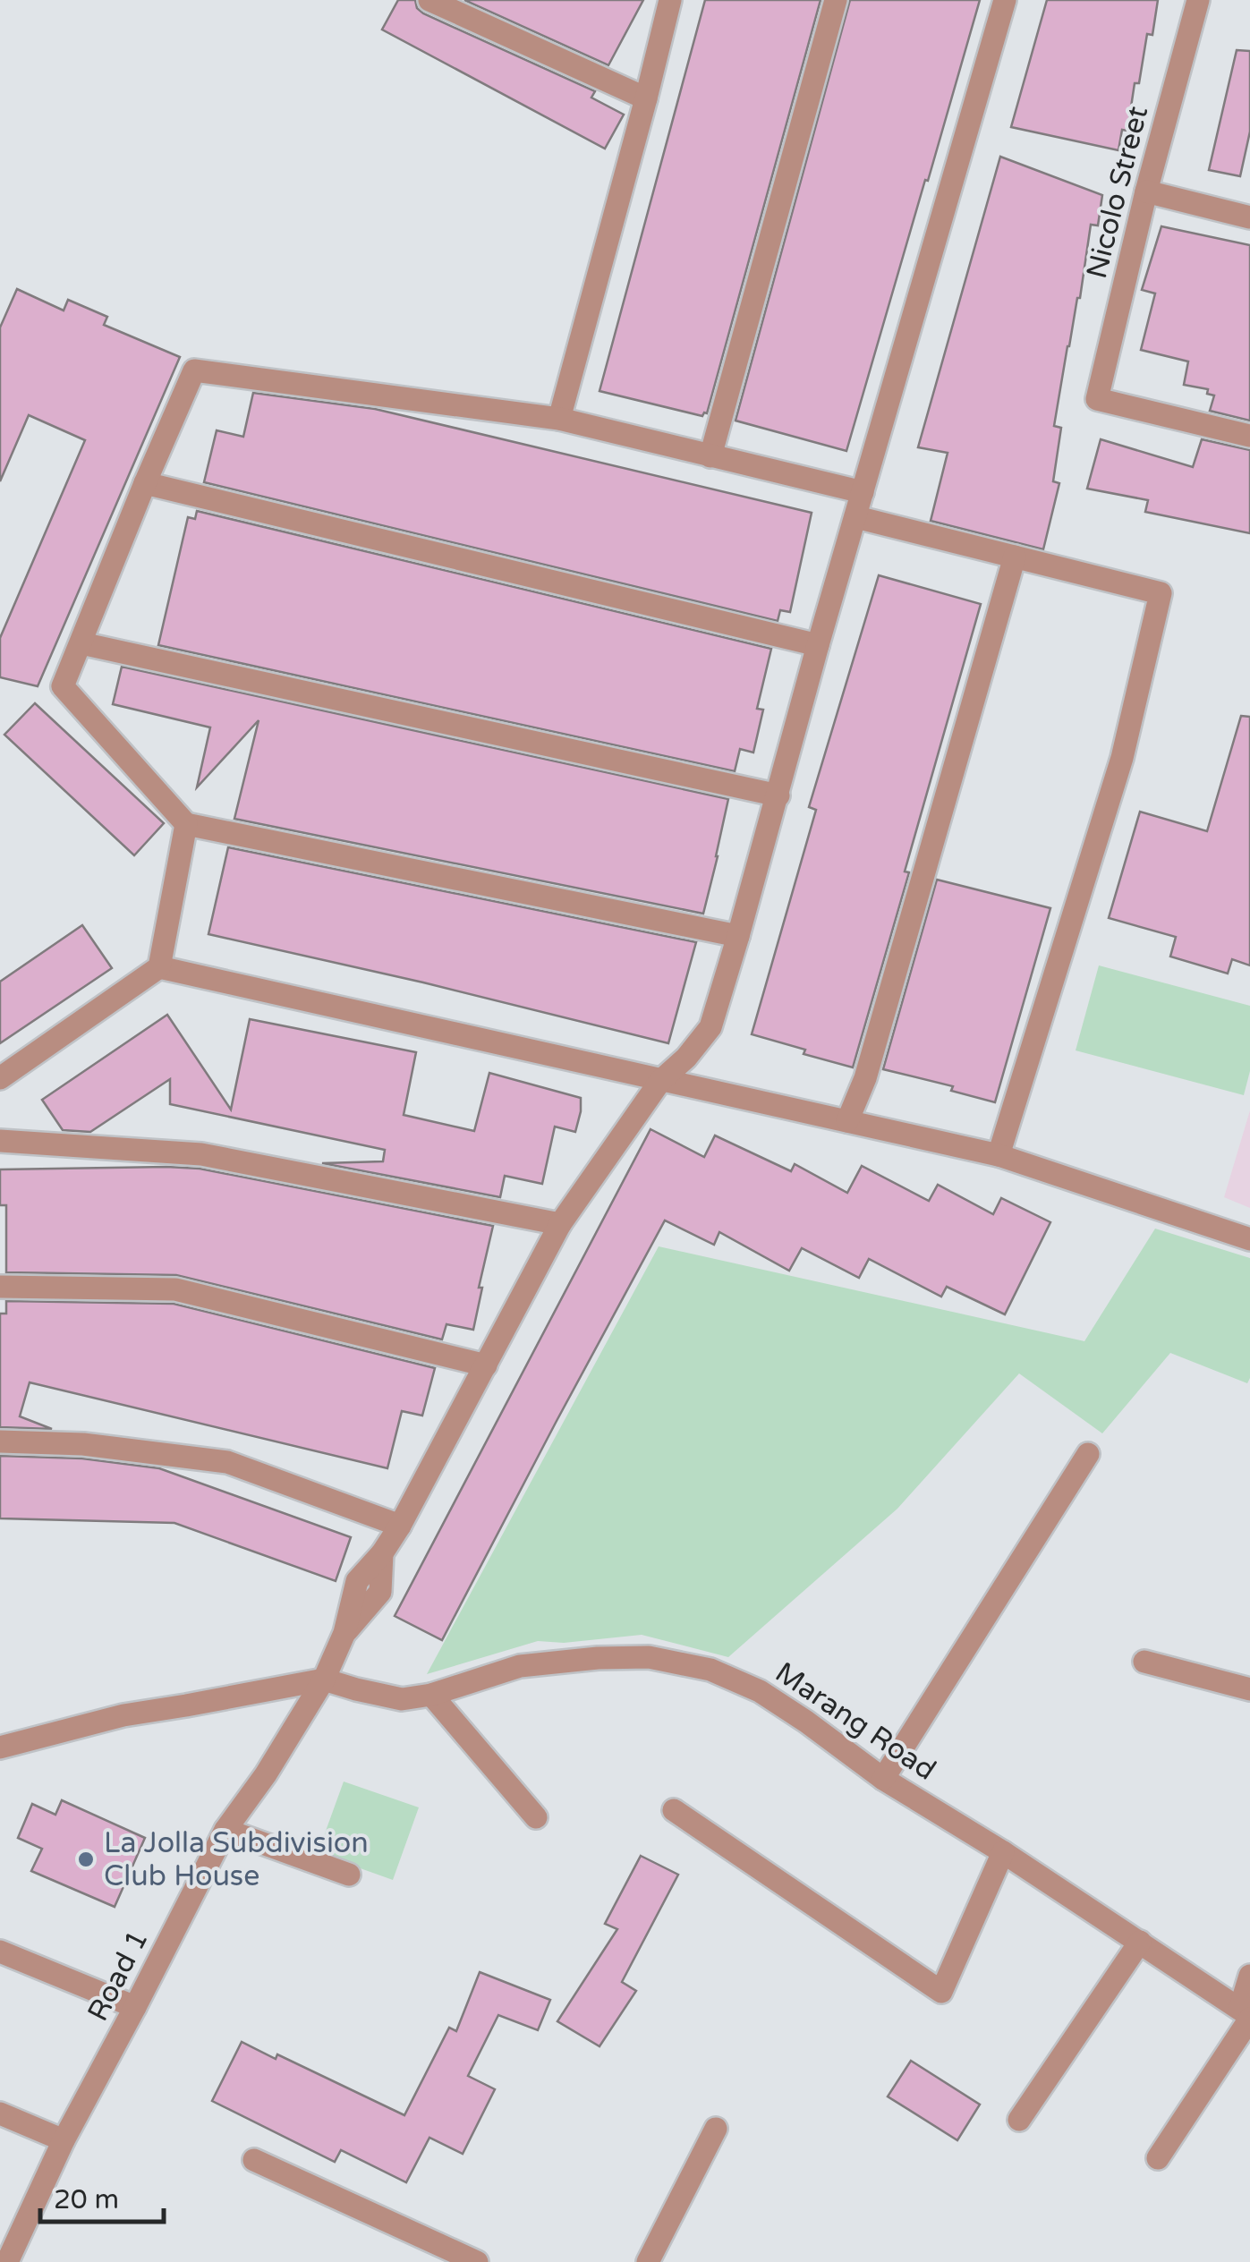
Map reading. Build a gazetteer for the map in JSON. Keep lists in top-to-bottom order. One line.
{"streets":{"street":["Nicolo Street","Marang Road","Road 1"]},"crossings":[["Marang Road","Road 1"]],"places":["La Jolla Subdivision Club House"],"scale_bar":"20 m"}
